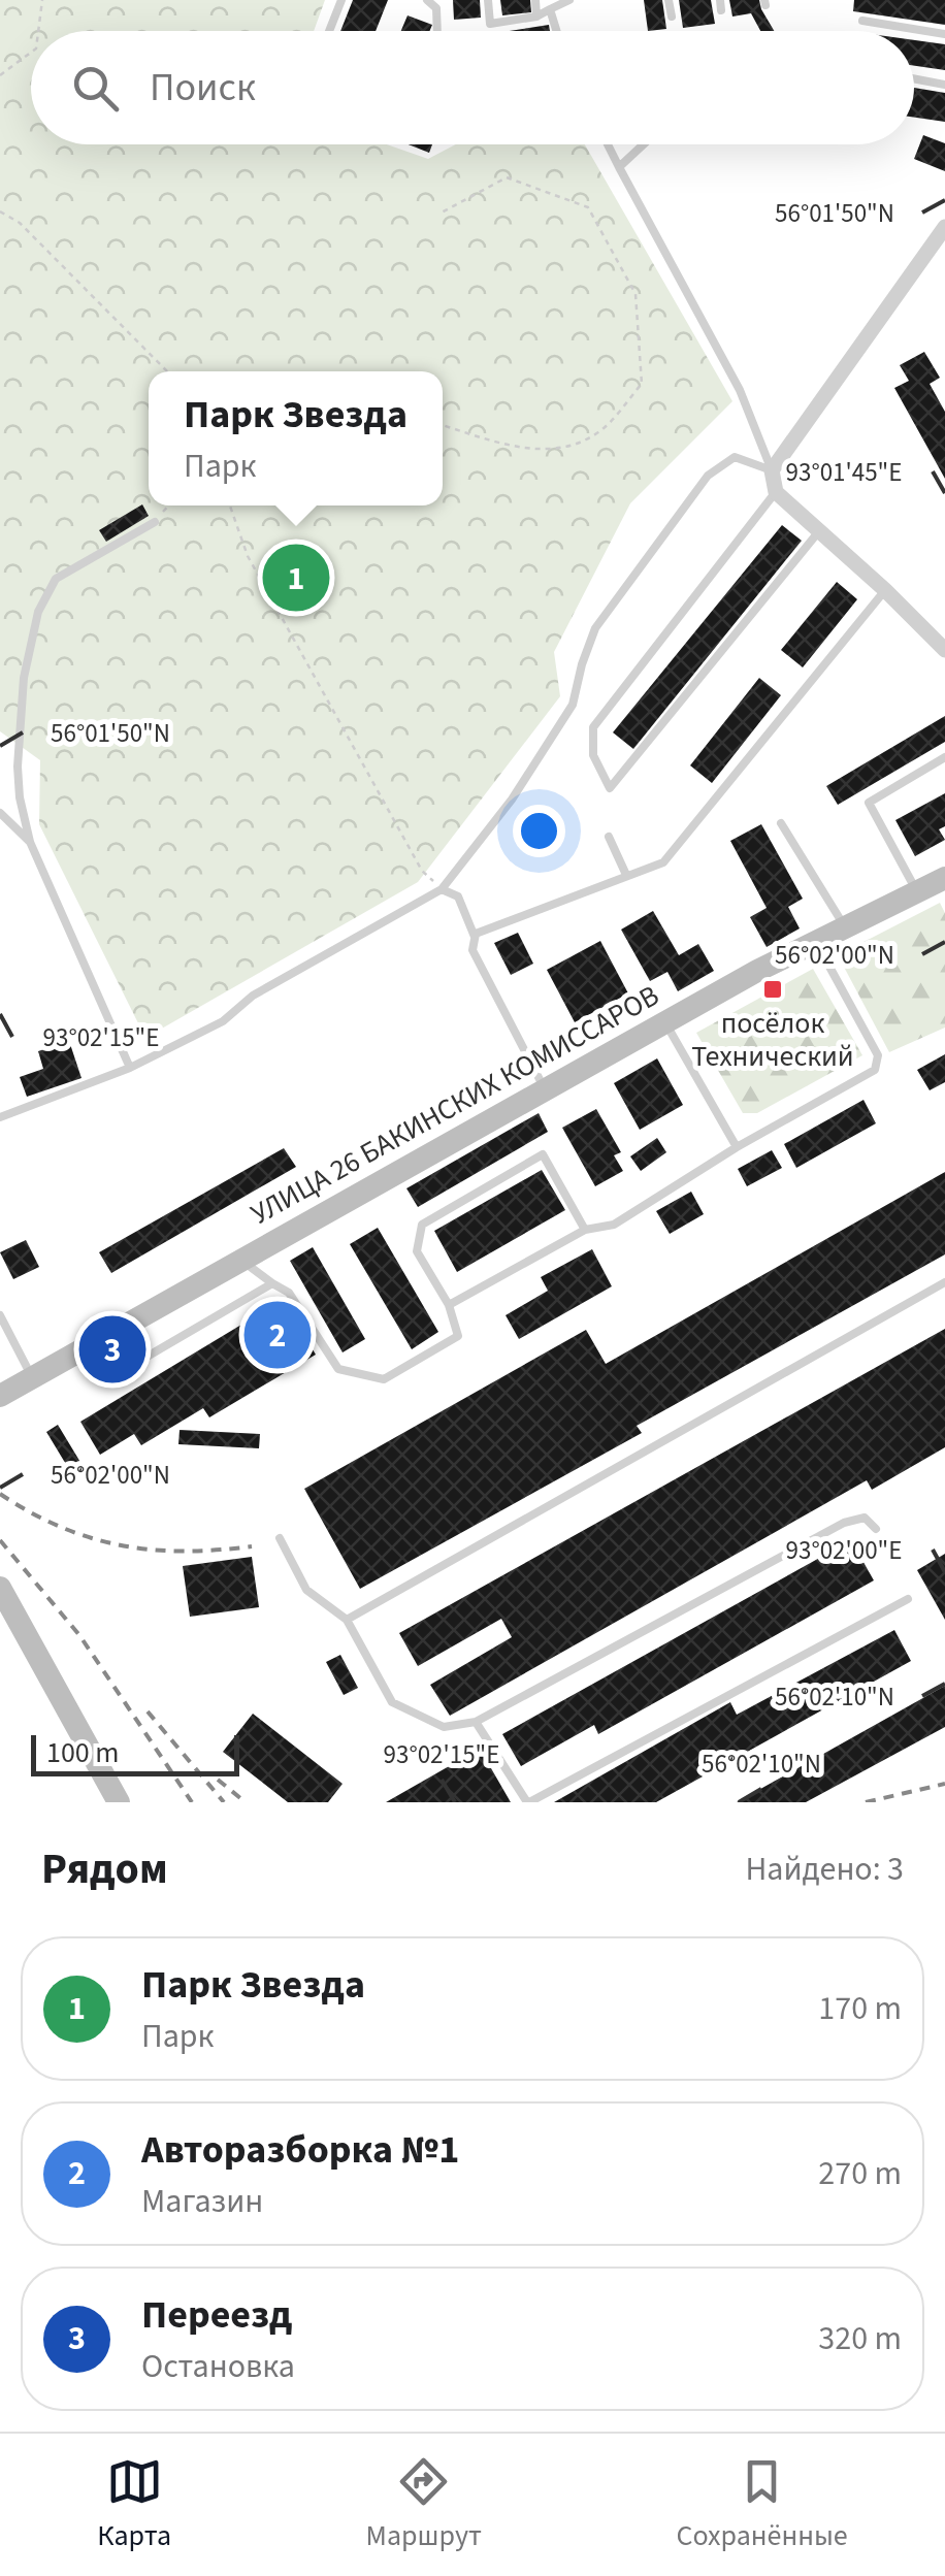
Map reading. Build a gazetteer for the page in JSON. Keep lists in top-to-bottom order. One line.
{"streets":{"main road":["УЛИЦА 26 БАКИНСКИХ КОМИССАРОВ"]},"places":{"transit":["посёлок Технический"]},"scale_bar":"100 m","page":{"search":"Поиск","popup":["Парк Звезда","Парк"],"pins":["1","2","3"],"scale":"100 m","heading":["Рядом","Найдено: 3"],"list":[{"mark":"1","name":"Парк Звезда","note":"Парк","value":"170 m"},{"mark":"2","name":"Авторазборка №1","note":"Магазин","value":"270 m"},{"mark":"3","name":"Переезд","note":"Остановка","value":"320 m"}],"nav":["Карта","Маршрут","Сохранённые"]},"coordinates":["56°01'50\"N","93°01'45\"E","56°02'00\"N","93°02'15\"E","93°02'00\"E","56°02'10\"N"]}
